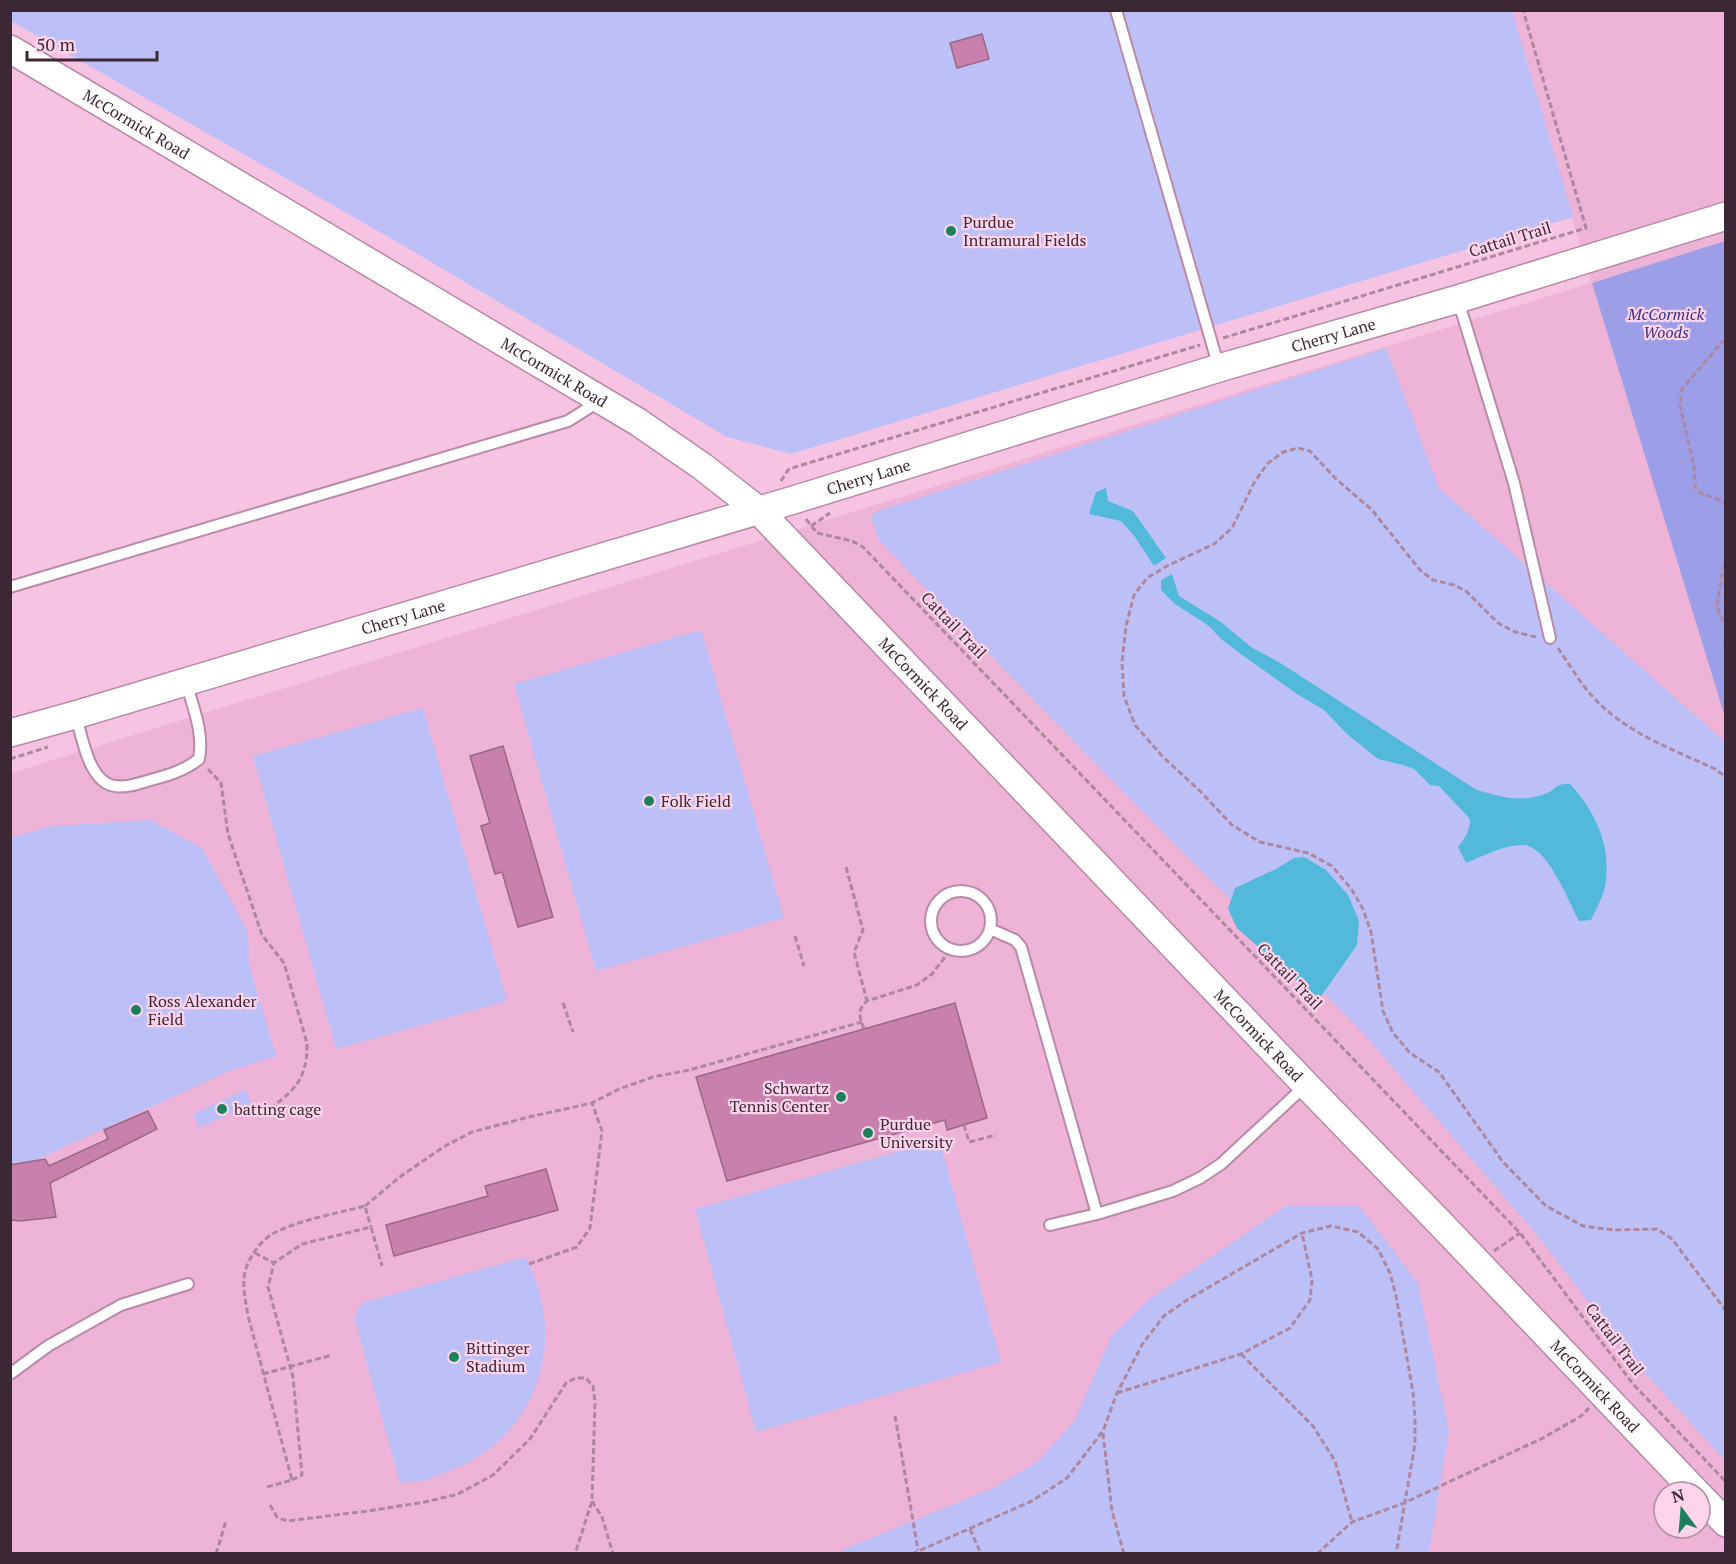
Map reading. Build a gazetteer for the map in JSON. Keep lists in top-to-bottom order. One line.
{"streets":{"street":["McCormick Road","Cherry Lane"],"path":["Cattail Trail"]},"crossings":[["McCormick Road","Cherry Lane"]],"parks":["McCormick Woods"],"places":["Purdue Intramural Fields","Folk Field","Ross Alexander Field","Schwartz Tennis Center","batting cage","Purdue University","Bittinger Stadium"],"scale_bar":"50 m","north":"top"}
